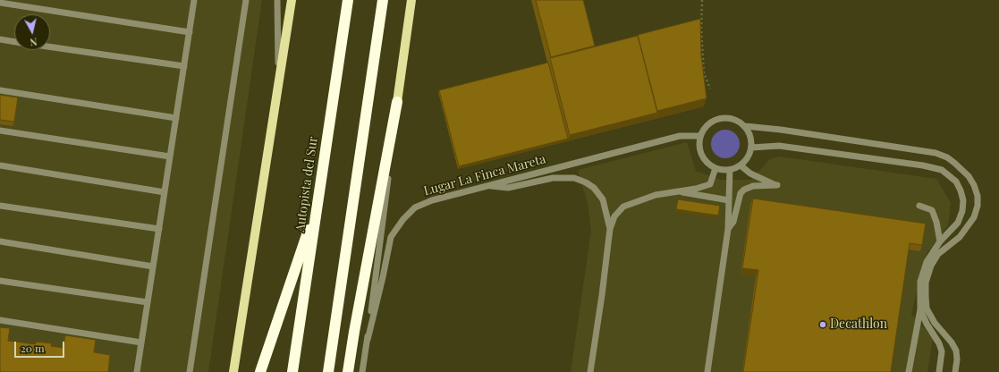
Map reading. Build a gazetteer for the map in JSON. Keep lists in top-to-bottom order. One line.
{"streets":{"highway":["Autopista del Sur"],"street":["Lugar La Finca Mareta"]},"places":["Decathlon"],"scale_bar":"20 m","north":"bottom"}
